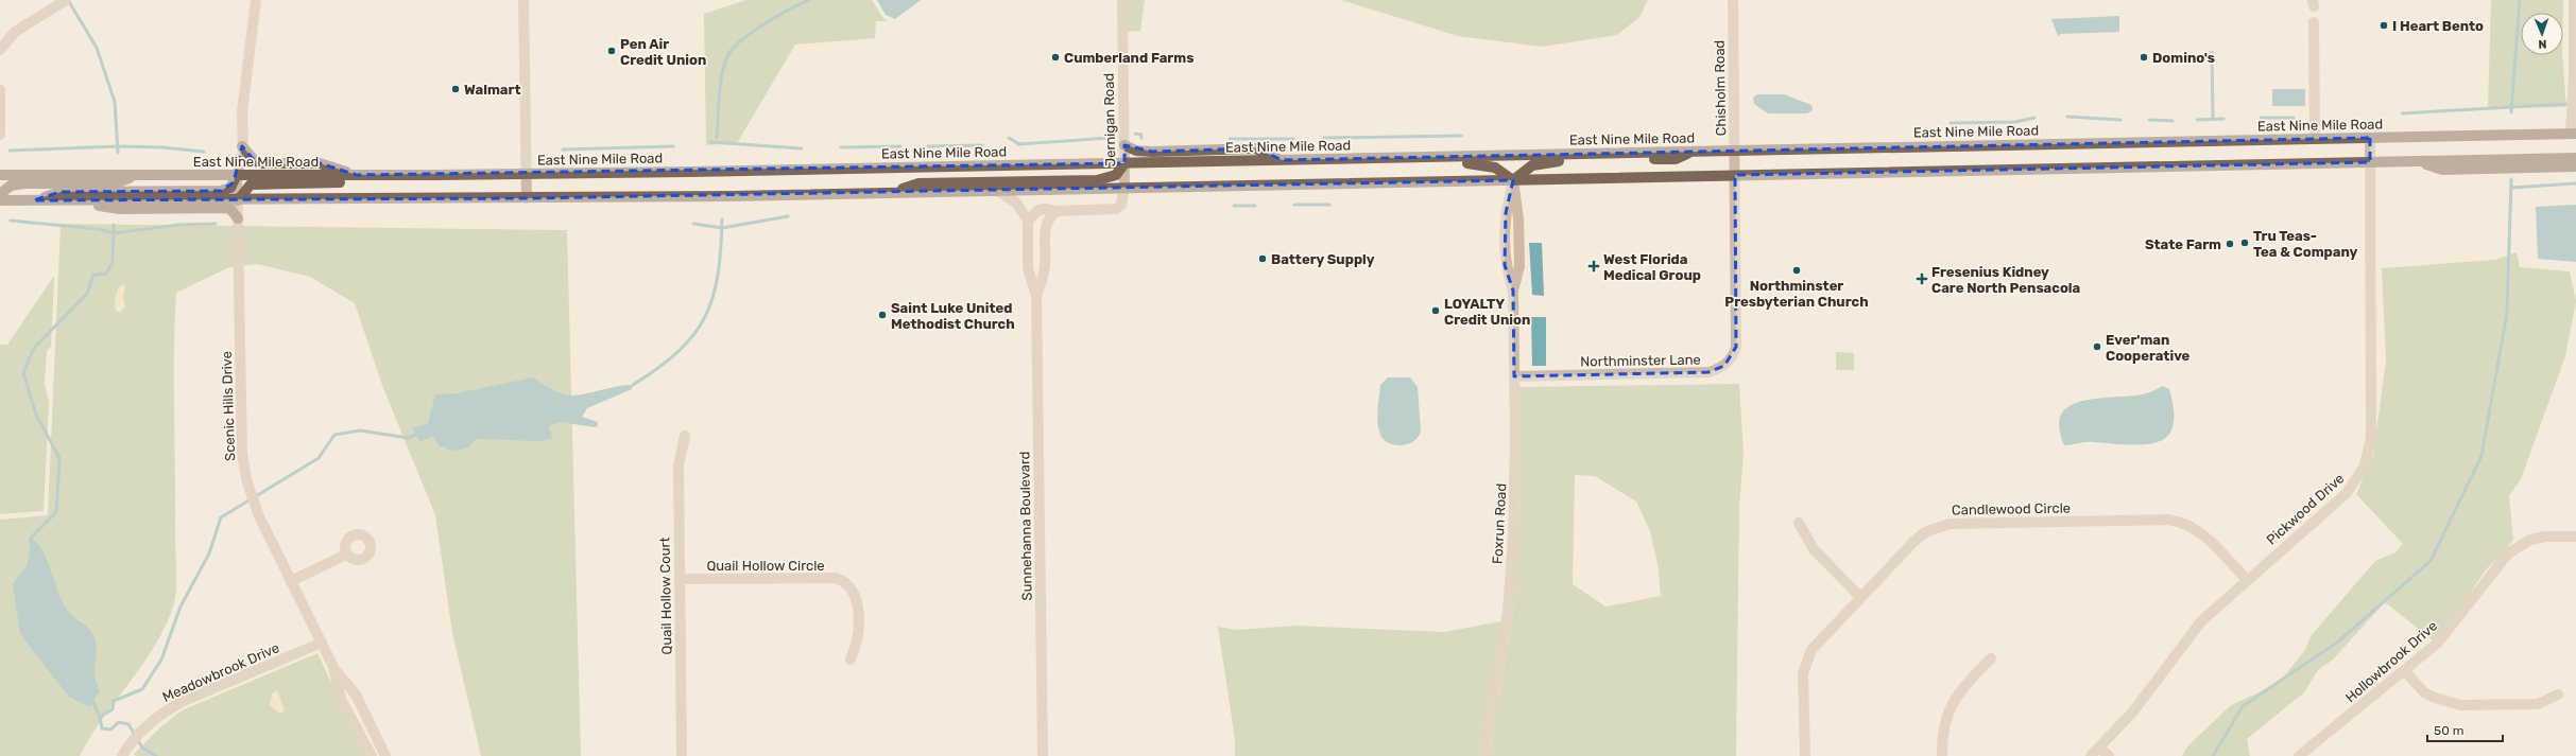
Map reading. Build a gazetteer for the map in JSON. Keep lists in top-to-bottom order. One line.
{"streets":{"main road":["East Nine Mile Road"],"street":["Chisholm Road","Jernigan Road","Northminster Lane","Scenic Hills Drive","Candlewood Circle","Pickwood Drive","Foxrun Road","Sunnehanna Boulevard","Quail Hollow Circle","Quail Hollow Court","Hollowbrook Drive","Meadowbrook Drive"]},"crossings":[["Chisholm Road","East Nine Mile Road"],["Chisholm Road","Northminster Lane"],["Jernigan Road","East Nine Mile Road"],["East Nine Mile Road","Scenic Hills Drive"],["East Nine Mile Road","Pickwood Drive"],["Northminster Lane","Foxrun Road"],["Scenic Hills Drive","Meadowbrook Drive"],["Candlewood Circle","Pickwood Drive"],["Quail Hollow Circle","Quail Hollow Court"]],"places":{"other":["I Heart Bento","Pen Air Credit Union","Cumberland Farms","Domino's","Walmart","Tru Teas- Tea & Company","State Farm","Battery Supply","Northminster Presbyterian Church","LOYALTY Credit Union","Saint Luke United Methodist Church","Ever'man Cooperative"],"health":["West Florida Medical Group","Fresenius Kidney Care North Pensacola"]},"scale_bar":"50 m","north":"bottom"}
